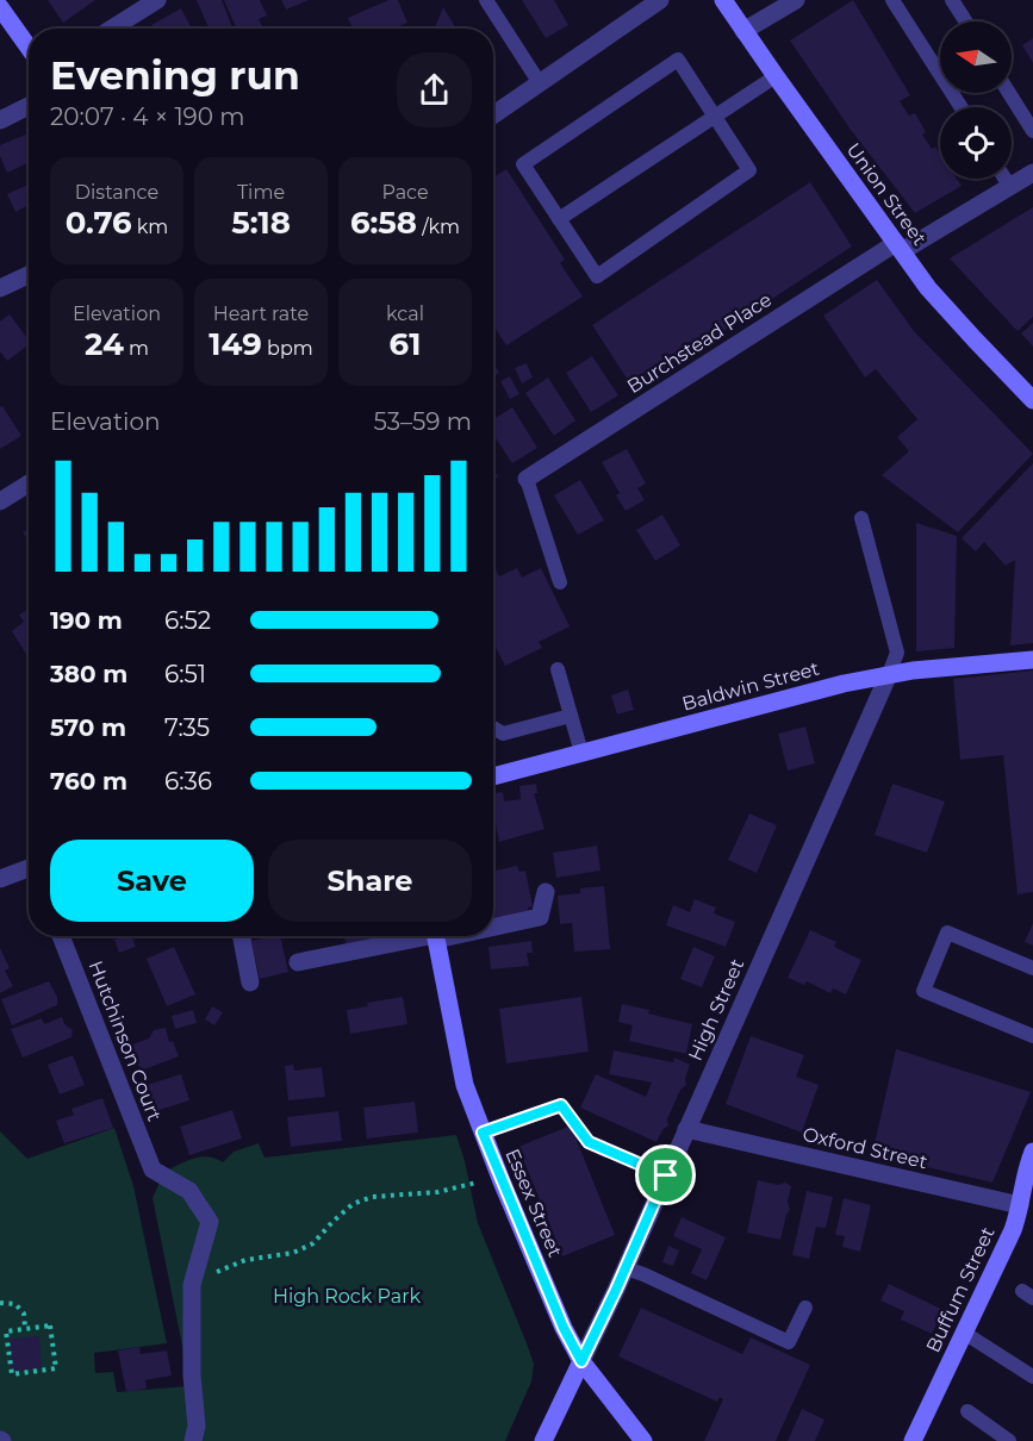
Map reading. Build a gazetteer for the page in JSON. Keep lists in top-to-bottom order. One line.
{"streets":{"main road":["Union Street","Baldwin Street","Essex Street","Buffum Street"],"street":["Burchstead Place","High Street","Hutchinson Court","Oxford Street"]},"crossings":[["Union Street","Burchstead Place"],["Baldwin Street","High Street"],["High Street","Oxford Street"],["High Street","Essex Street"],["Oxford Street","Buffum Street"]],"parks":["High Rock Park"],"north":"left","page":{"heading":["Evening run","20:07 · 4 × 190 m"],"stats":[["Distance","0.76 km"],["Time","5:18"],["Pace","6:58 /km"],["Elevation","24 m"],["Heart rate","149 bpm"],["kcal","61"]],"chart":["Elevation","53–59 m"],"list":[{"name":"190 m","note":"6:52"},{"name":"380 m","note":"6:51"},{"name":"570 m","note":"7:35"},{"name":"760 m","note":"6:36"}],"buttons":["Save","Share"]}}
